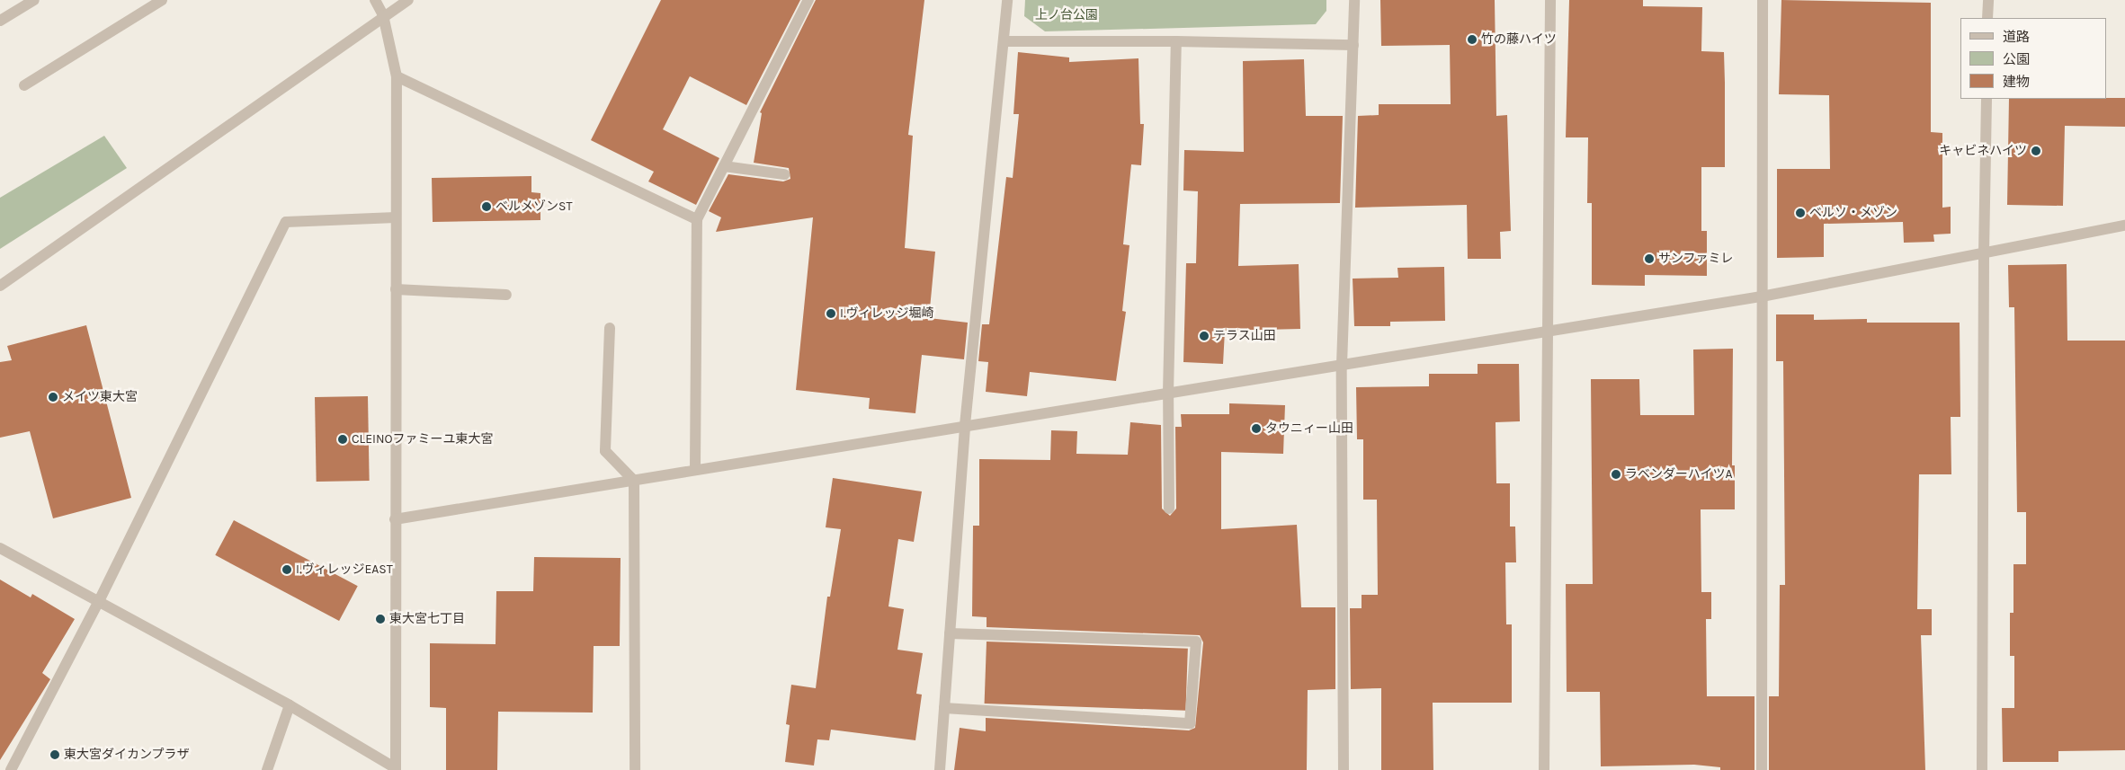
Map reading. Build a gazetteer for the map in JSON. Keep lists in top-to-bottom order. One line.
{"parks":["上ノ台公園"],"places":["竹の藤ハイツ","キャビネハイツ","ベルメゾンST","ベルソ・メゾン","サンファミレ","I.ヴィレッジ堀崎","テラス山田","メイツ東大宮","タウニィー山田","CLEINOファミーユ東大宮","ラベンダーハイツA","I.ヴィレッジEAST","東大宮七丁目","東大宮ダイカンプラザ"],"legend":["道路","公園","建物"]}
